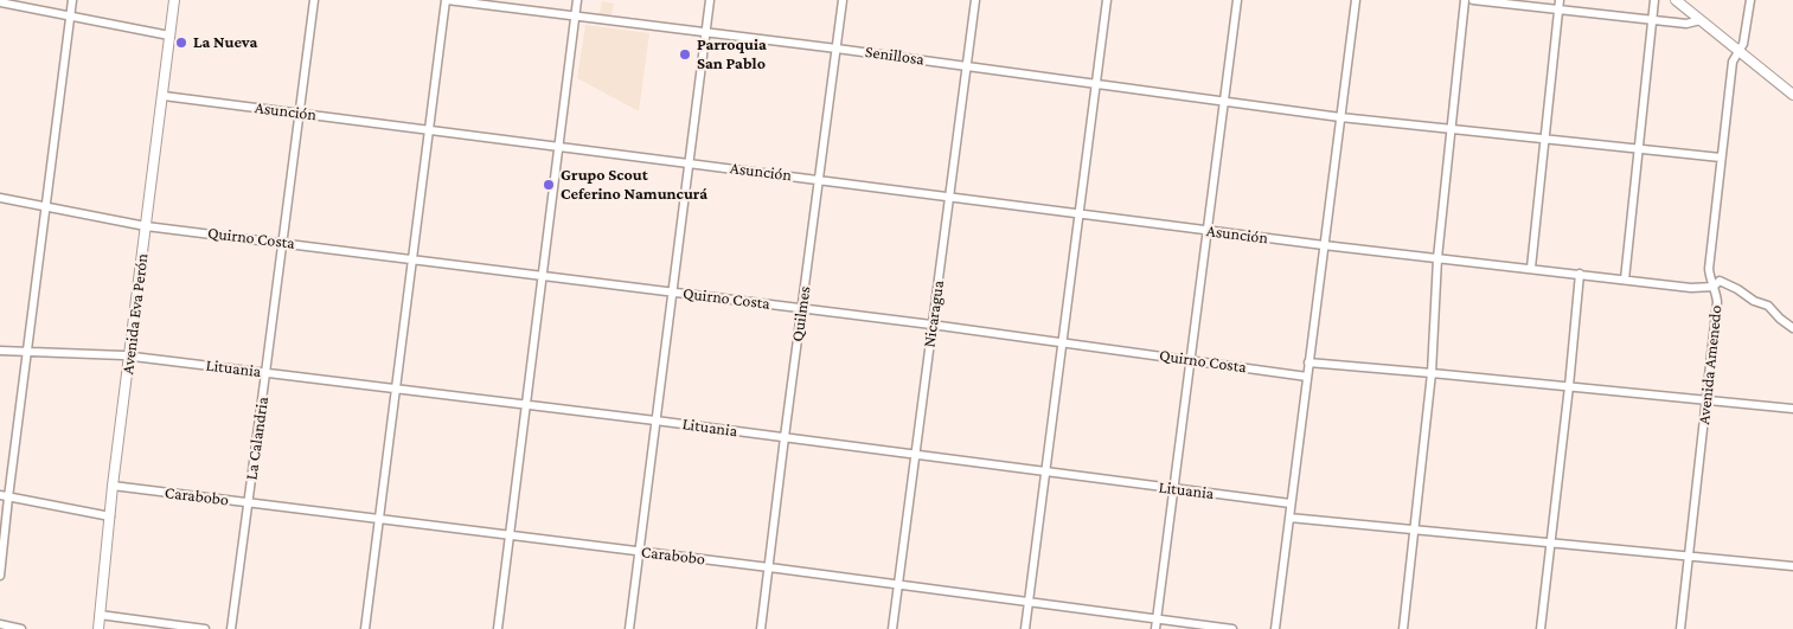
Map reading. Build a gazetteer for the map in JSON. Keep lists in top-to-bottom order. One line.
{"streets":{"main road":["Avenida Eva Perón"],"street":["Senillosa","Asunción","Quirno Costa","Quilmes","Nicaragua","Avenida Amenedo","Lituania","La Calandria","Carabobo"]},"crossings":[["Senillosa","Quilmes"],["Senillosa","Nicaragua"],["Senillosa","Avenida Amenedo"],["Asunción","Avenida Eva Perón"],["Asunción","Quilmes"],["Asunción","Nicaragua"],["Asunción","Avenida Amenedo"],["Asunción","La Calandria"],["Quirno Costa","Avenida Eva Perón"],["Quirno Costa","Quilmes"],["Quirno Costa","Nicaragua"],["Quirno Costa","La Calandria"],["Avenida Eva Perón","Lituania"],["Avenida Eva Perón","Carabobo"],["Quilmes","Lituania"],["Quilmes","Carabobo"],["Nicaragua","Lituania"],["Nicaragua","Carabobo"],["Lituania","La Calandria"],["La Calandria","Carabobo"]],"places":["La Nueva","Parroquia San Pablo","Grupo Scout Ceferino Namuncurá"]}
